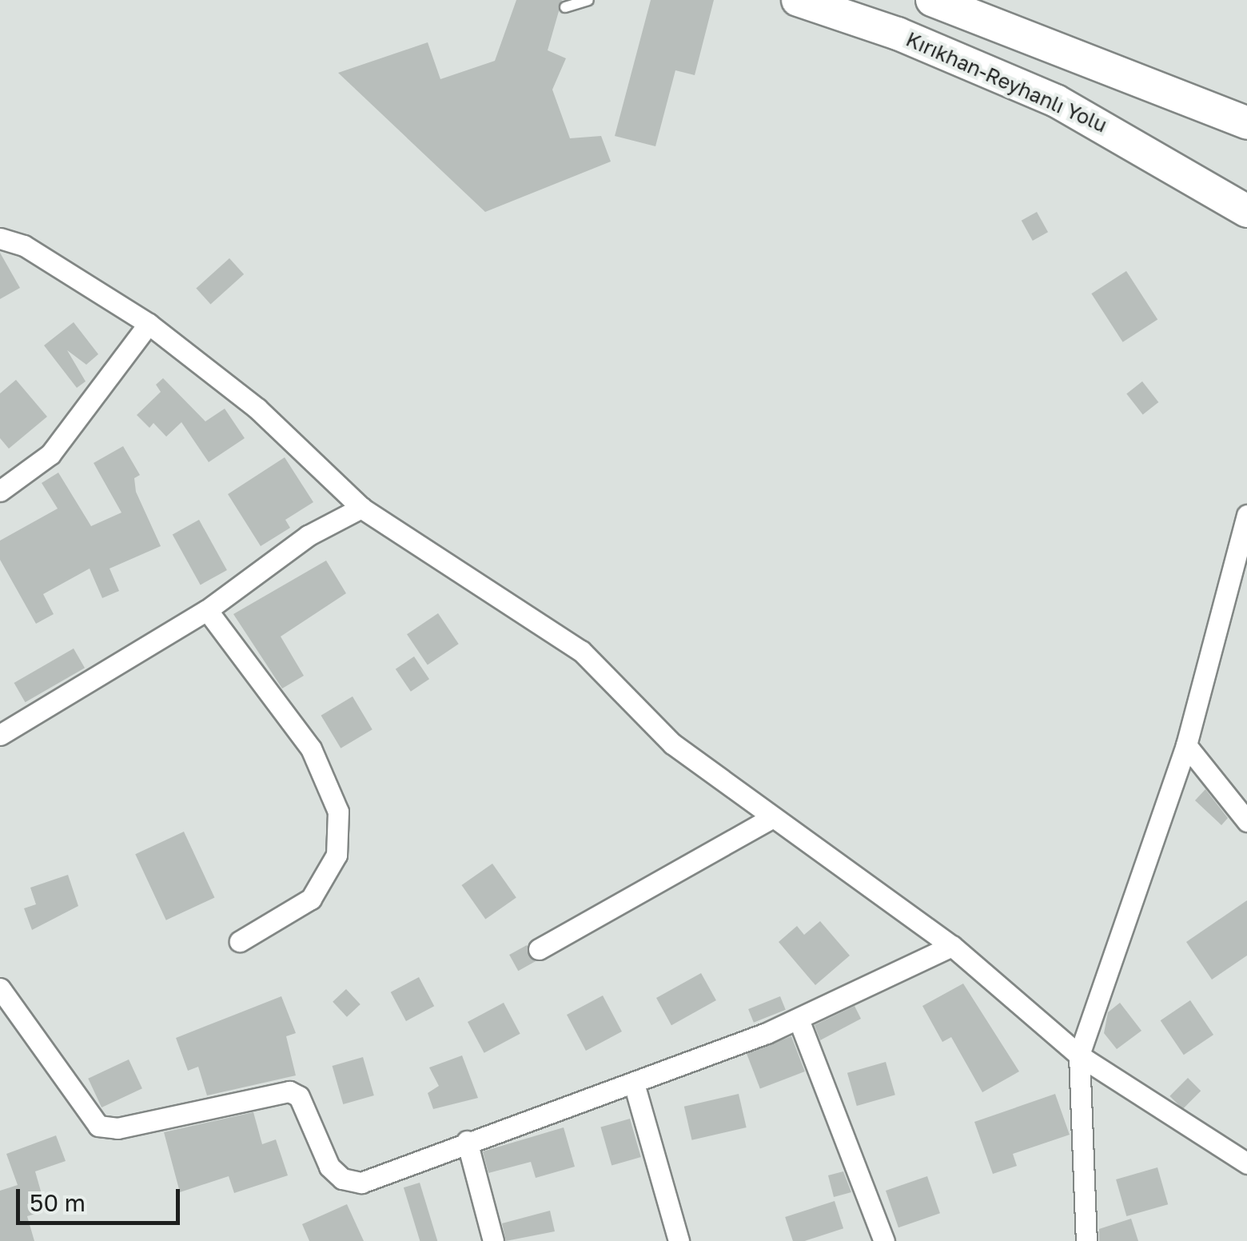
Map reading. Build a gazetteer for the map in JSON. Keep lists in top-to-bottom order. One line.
{"streets":{"highway":["Kırıkhan-Reyhanlı Yolu"]},"scale_bar":"50 m"}
